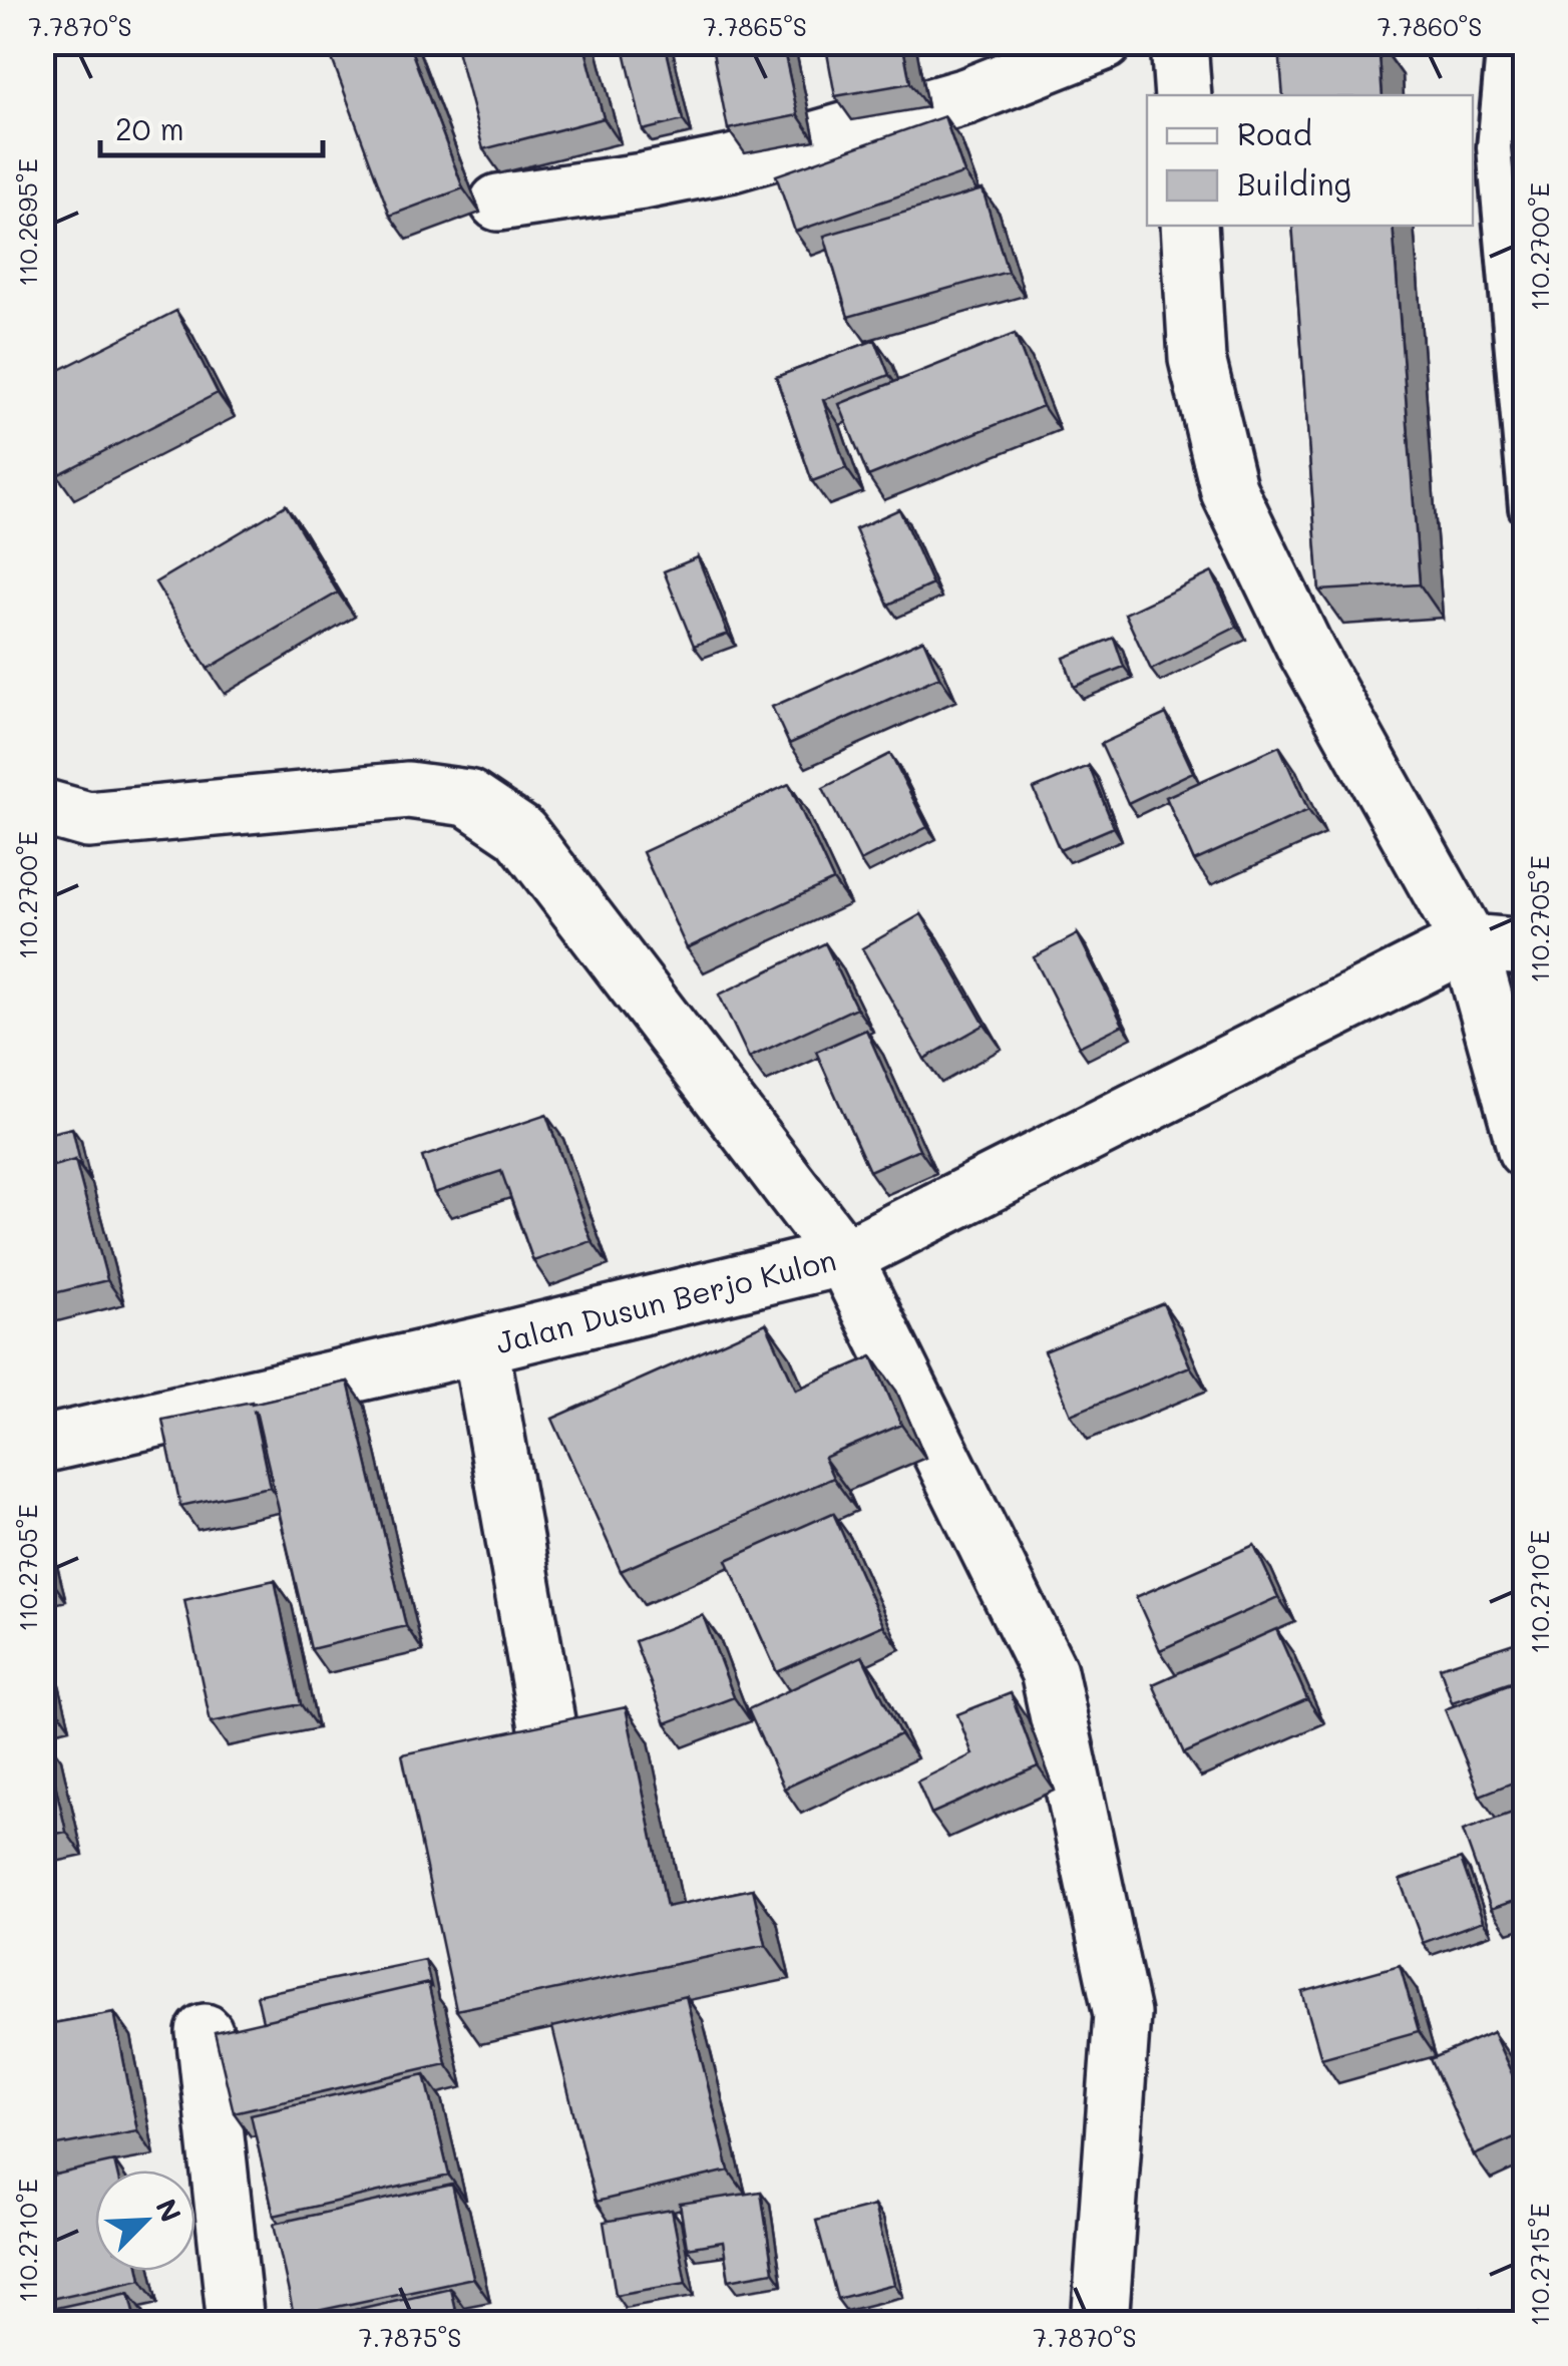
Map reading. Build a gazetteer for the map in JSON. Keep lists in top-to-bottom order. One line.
{"streets":{"street":["Jalan Dusun Berjo Kulon"]},"legend":["Road","Building"],"scale_bar":"20 m","north":"top right","coordinates":["7.7870°S","7.7865°S","7.7860°S","110.2695°E","110.2700°E","110.2705°E","110.2710°E","110.2715°E","7.7875°S"]}
